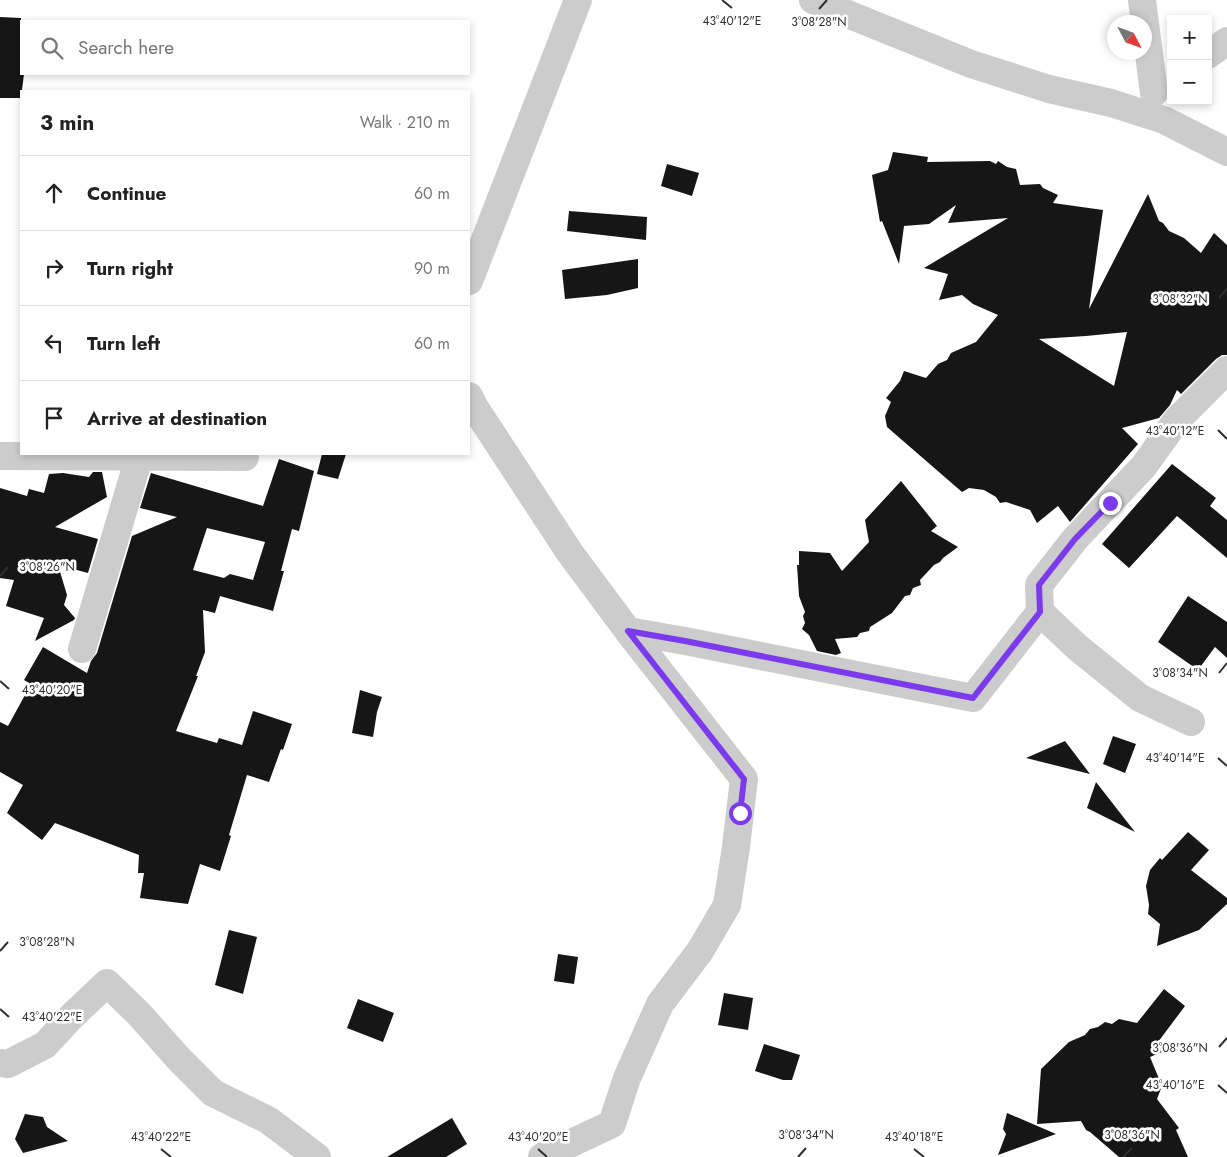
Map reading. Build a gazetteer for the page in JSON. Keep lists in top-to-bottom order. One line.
{"north":"bottom right","page":{"map_buttons":["+","−"],"search":"Search here","heading":["3 min","Walk · 210 m"],"list":[["Continue","60 m"],["Turn right","90 m"],["Turn left","60 m"],"Arrive at destination"]},"coordinates":["43°40'12\"E","3°08'28\"N","3°08'32\"N","3°08'26\"N","3°08'34\"N","43°40'20\"E","43°40'14\"E","43°40'22\"E","3°08'36\"N","43°40'16\"E","43°40'18\"E"]}
